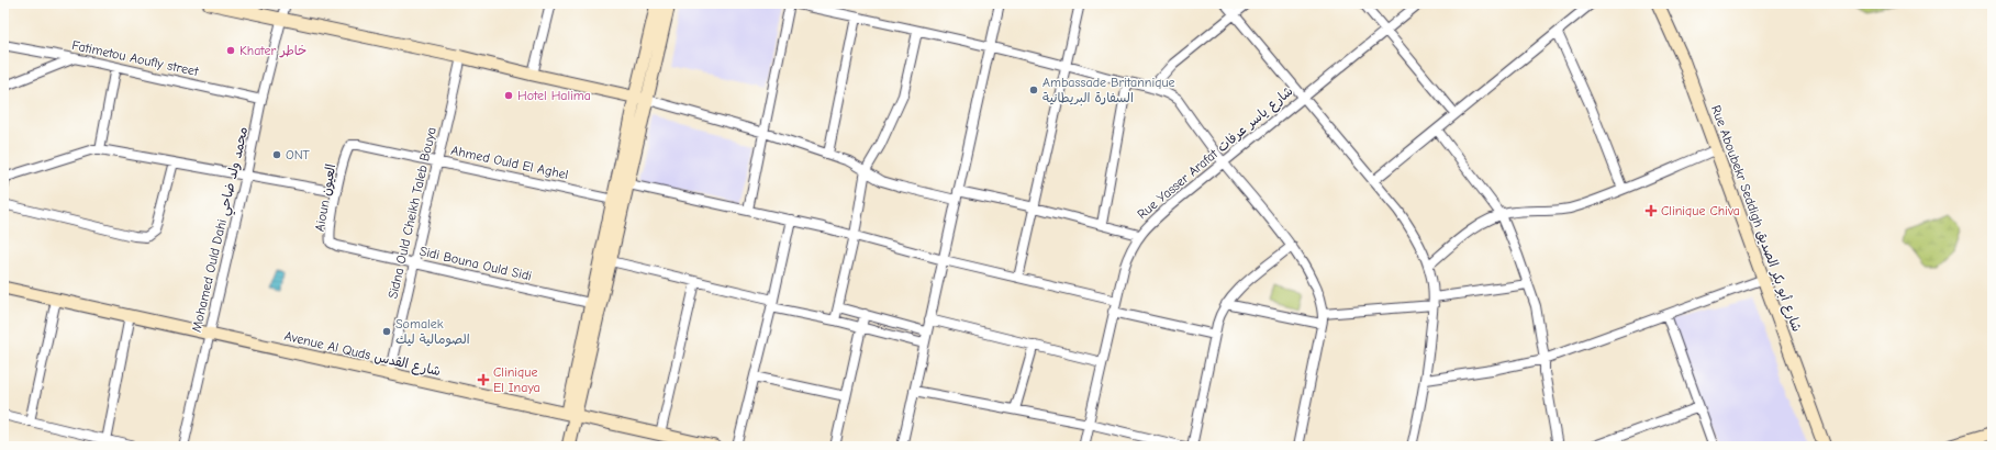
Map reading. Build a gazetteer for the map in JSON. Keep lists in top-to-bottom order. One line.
{"streets":{"street":["Fatimetou Aoufly street","Rue Yasser Arafat شارع ياسر عرفات","Ahmed Ould El Aghel","Aioun العيون","Sidna Ould Cheikh Taleb Bouya","Rue Aboubekr Seddigh شارع أبو بكر الصديق","Mohamed Ould Dahi محمد ولد ضاحي","Sidi Bouna Ould Sidi","Avenue Al Quds شارع القدس"]},"crossings":[["Fatimetou Aoufly street","Mohamed Ould Dahi محمد ولد ضاحي"],["Ahmed Ould El Aghel","Aioun العيون"],["Ahmed Ould El Aghel","Sidna Ould Cheikh Taleb Bouya"],["Aioun العيون","Sidi Bouna Ould Sidi"],["Sidna Ould Cheikh Taleb Bouya","Sidi Bouna Ould Sidi"],["Sidna Ould Cheikh Taleb Bouya","Avenue Al Quds شارع القدس"],["Mohamed Ould Dahi محمد ولد ضاحي","Avenue Al Quds شارع القدس"]],"places":{"other":["Khater خاطر","Ambassade Britannique السفارة البريطانية","Hotel Halima","ONT","Somalek الصومالية ليك"],"health":["Clinique Chiva","Clinique El Inaya"]}}
